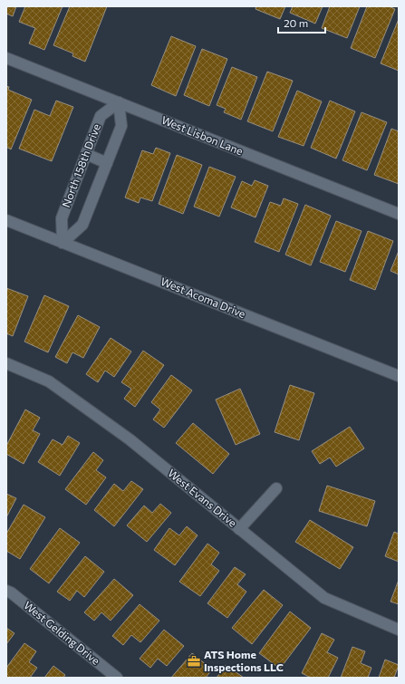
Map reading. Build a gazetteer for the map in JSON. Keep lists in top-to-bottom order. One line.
{"streets":{"street":["West Lisbon Lane","North 158th Drive","West Acoma Drive","West Evans Drive","West Gelding Drive"]},"crossings":[["West Lisbon Lane","North 158th Drive"],["North 158th Drive","West Acoma Drive"]],"places":{"office":["ATS Home Inspections LLC"]},"scale_bar":"20 m"}
